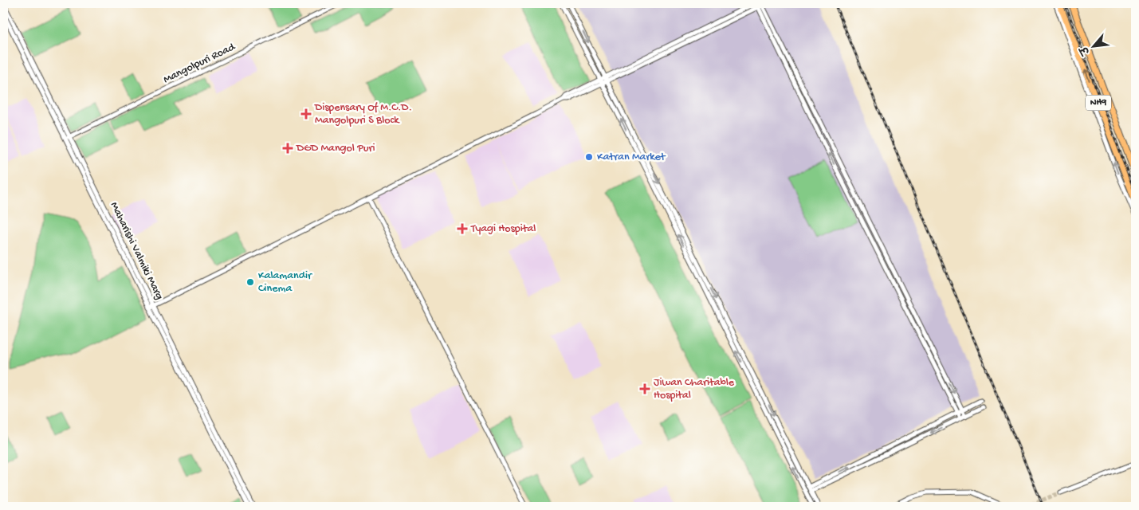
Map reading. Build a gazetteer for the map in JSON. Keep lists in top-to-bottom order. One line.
{"streets":{"highway":["NH9"],"street":["Mangolpuri Road","Maharishi Valmiki Marg"]},"crossings":[["Mangolpuri Road","Maharishi Valmiki Marg"]],"places":{"health":["Dispensary Of M.C.D. Mangolpuri S Block","DGD Mangol Puri","Tyagi Hospital","Jiwan Charitable Hospital"],"other":["Katran Market","Kalamandir Cinema"]},"north":"bottom left"}
